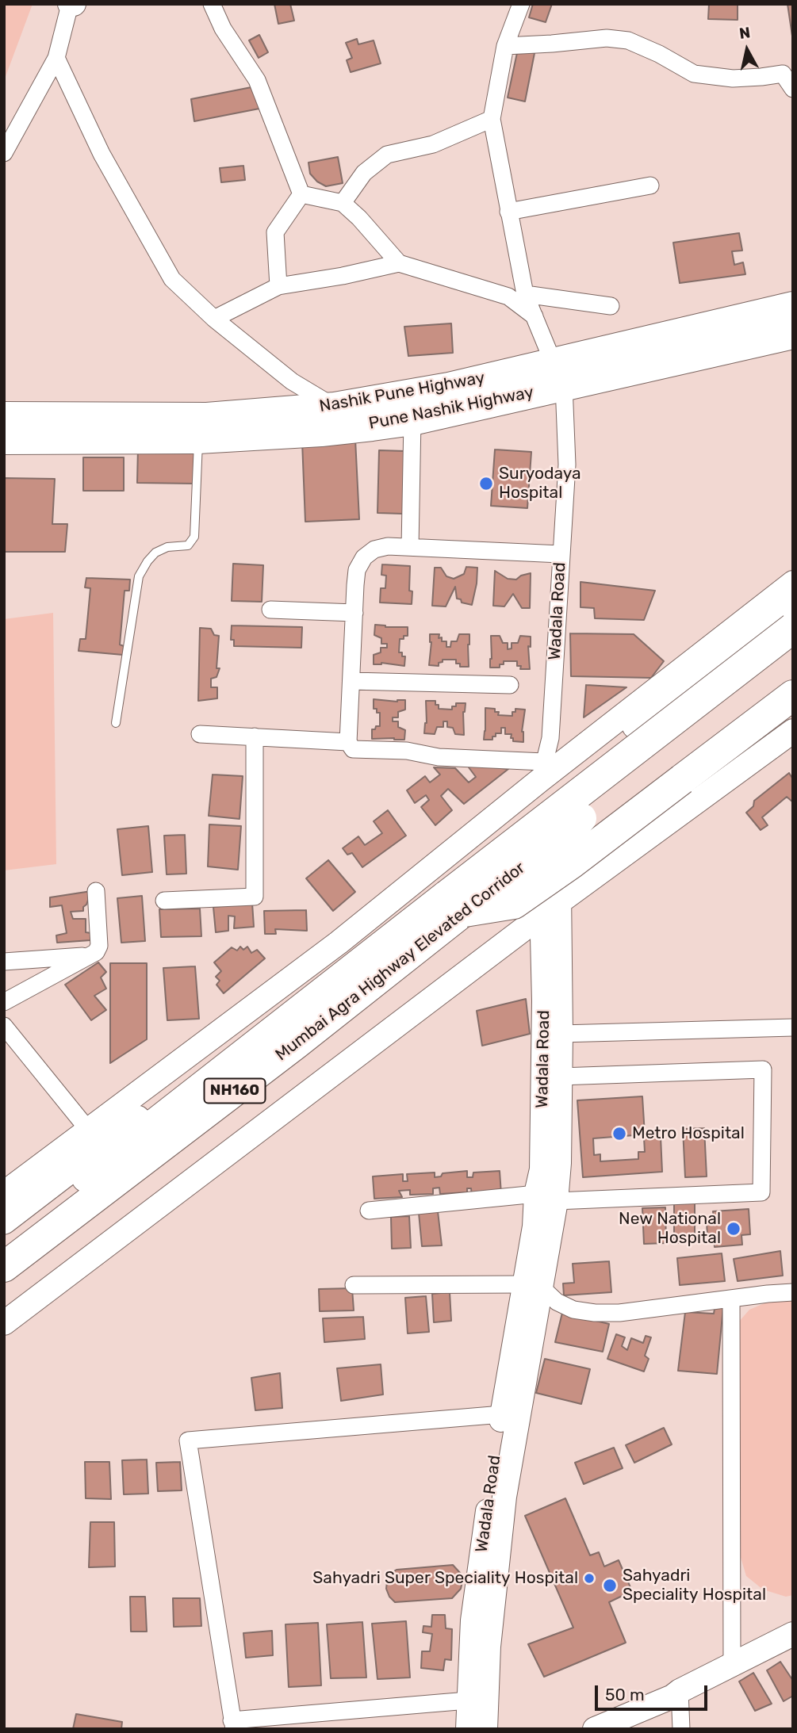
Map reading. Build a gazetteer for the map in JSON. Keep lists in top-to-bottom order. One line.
{"streets":{"highway":["Nashik Pune Highway","Pune Nashik Highway","Mumbai Agra Highway Elevated Corridor","NH160"],"street":["Wadala Road"]},"crossings":[["Nashik Pune Highway","Pune Nashik Highway"],["Nashik Pune Highway","Wadala Road"],["Pune Nashik Highway","Wadala Road"]],"places":["Suryodaya Hospital","Metro Hospital","New National Hospital","Sahyadri Super Speciality Hospital","Sahyadri Speciality Hospital"],"scale_bar":"50 m","north":"top"}
